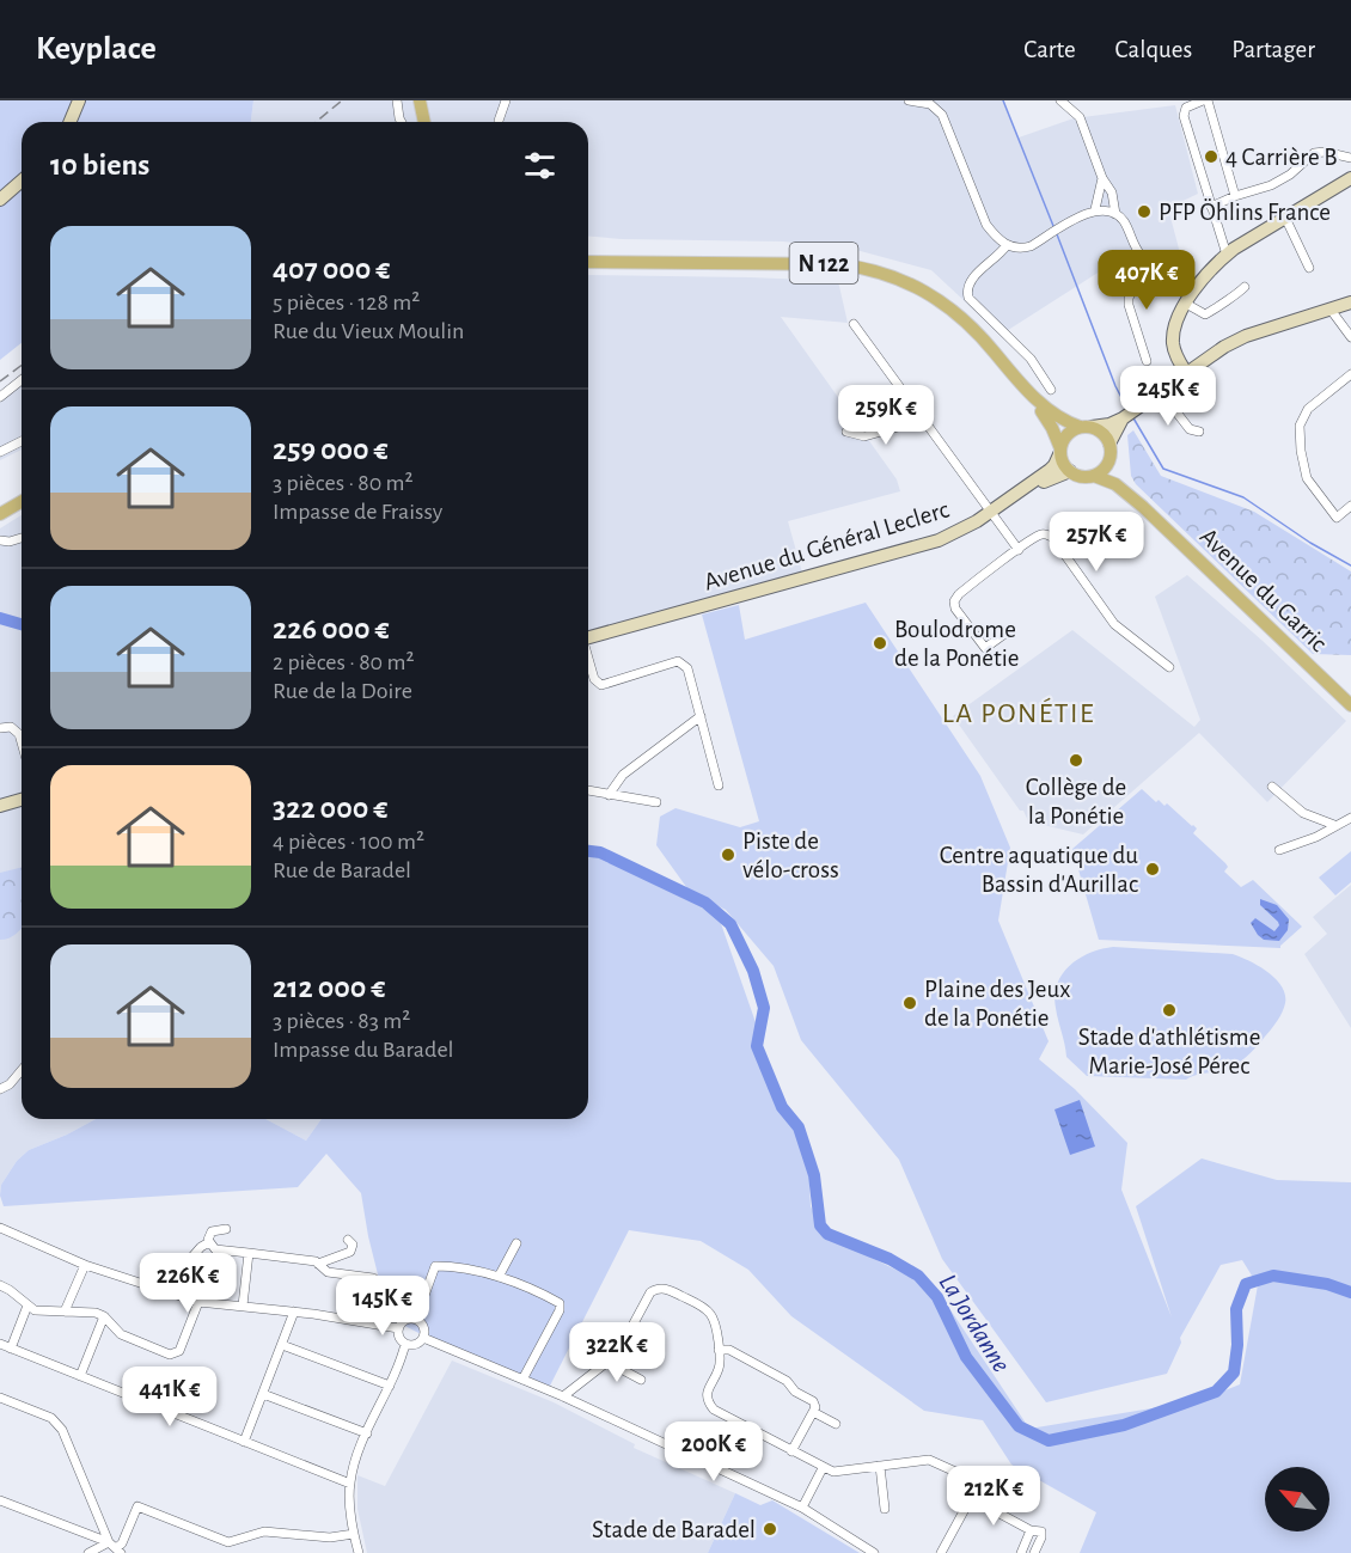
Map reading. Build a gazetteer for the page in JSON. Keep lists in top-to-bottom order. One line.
{"streets":{"main road":["N 122","Avenue du Garric"],"street":["Avenue du Général Leclerc"]},"crossings":[["N 122","Avenue du Général Leclerc"],["N 122","Avenue du Garric"],["Avenue du Général Leclerc","Avenue du Garric"]],"districts":["LA PONÉTIE"],"water":["La Jordanne"],"places":["4 Carrière B","PFP Öhlins France","Boulodrome de la Ponétie","Collège de la Ponétie","Piste de vélo-cross","Centre aquatique du Bassin d'Aurillac","Plaine des Jeux de la Ponétie","Stade d'athlétisme Marie-José Pérec","Stade de Baradel"],"north":"top left","page":{"header":"Keyplace","nav":["Carte","Calques","Partager"],"heading":"10 biens","list":[{"name":"407 000 €","note":"5 pièces · 128 m² · Rue du Vieux Moulin"},{"name":"259 000 €","note":"3 pièces · 80 m² · Impasse de Fraissy"},{"name":"226 000 €","note":"2 pièces · 80 m² · Rue de la Doire"},{"name":"322 000 €","note":"4 pièces · 100 m² · Rue de Baradel"},{"name":"212 000 €","note":"3 pièces · 83 m² · Impasse du Baradel"}],"price":["407K €","245K €","259K €","257K €","226K €","145K €","322K €","441K €","200K €","212K €"]}}
